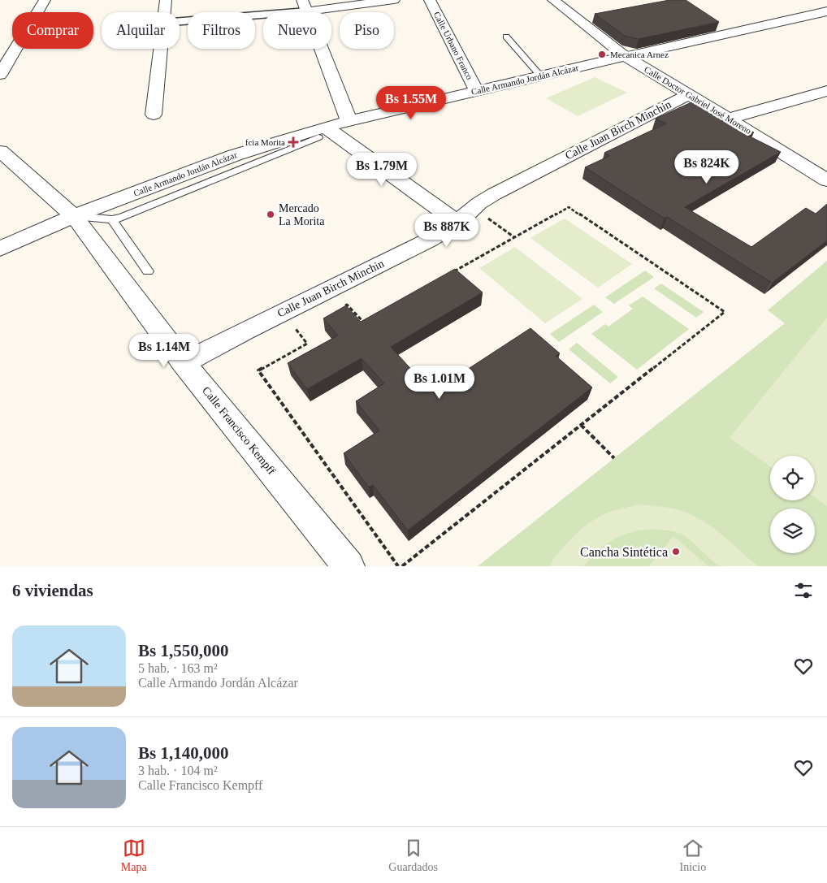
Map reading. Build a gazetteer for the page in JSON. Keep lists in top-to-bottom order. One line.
{"streets":{"street":["Calle Urbano Franco","Calle Armando Jordán Alcázar","Calle Doctor Gabriel José Moreno","Calle Juan Birch Minchin","Calle Francisco Kempff"]},"crossings":[["Calle Urbano Franco","Calle Armando Jordán Alcázar"],["Calle Armando Jordán Alcázar","Calle Doctor Gabriel José Moreno"],["Calle Armando Jordán Alcázar","Calle Francisco Kempff"],["Calle Doctor Gabriel José Moreno","Calle Juan Birch Minchin"],["Calle Juan Birch Minchin","Calle Francisco Kempff"]],"places":{"other":["Mecanica Arnez","Mercado La Morita","Cancha Sintética"],"health":["fcia Morita"]},"page":{"chip":["Comprar","Alquilar","Filtros","Nuevo","Piso"],"price":["Bs 1.55M","Bs 824K","Bs 1.79M","Bs 887K","Bs 1.14M","Bs 1.01M"],"heading":"6 viviendas","list":[{"name":"Bs 1,550,000","note":"5 hab. · 163 m² · Calle Armando Jordán Alcázar"},{"name":"Bs 1,140,000","note":"3 hab. · 104 m² · Calle Francisco Kempff"}],"tabs":["Mapa","Guardados","Inicio"]}}
